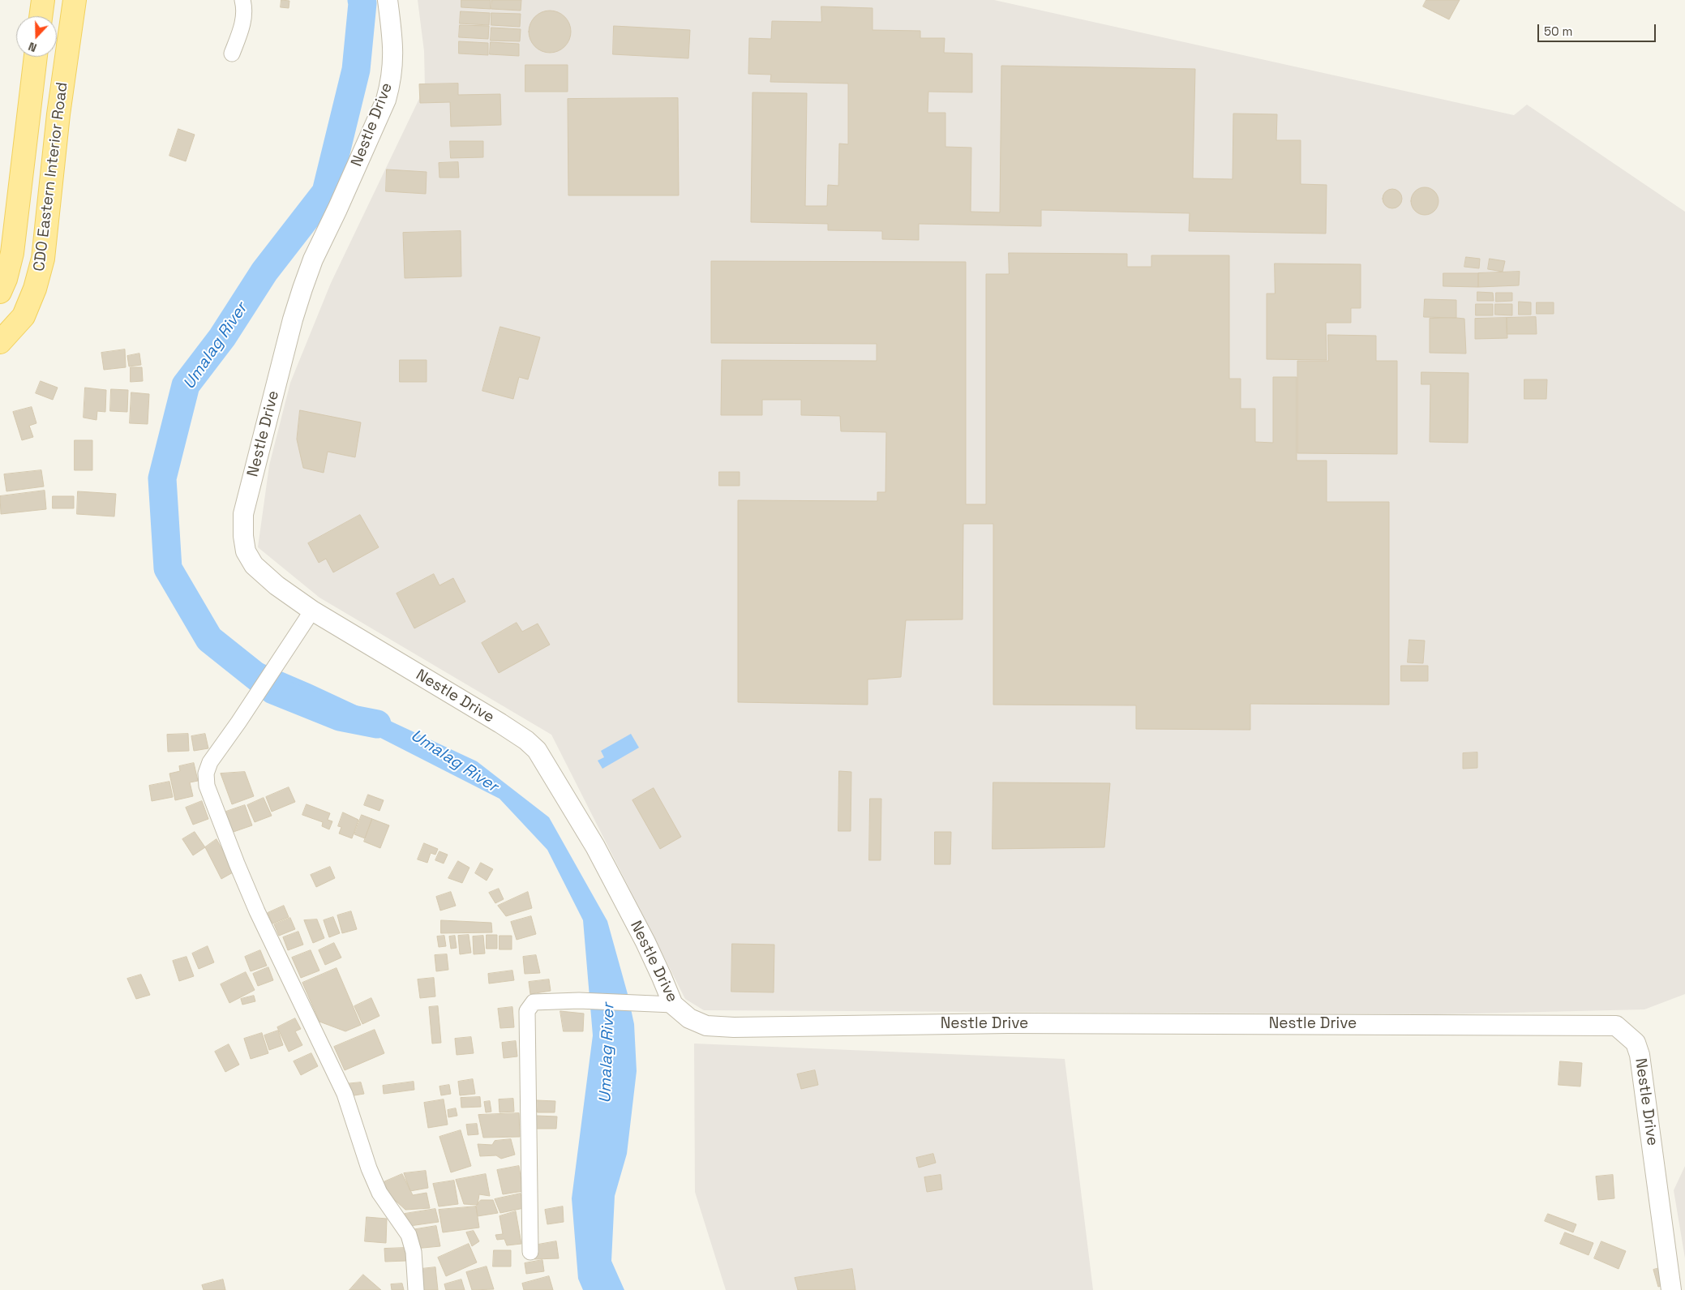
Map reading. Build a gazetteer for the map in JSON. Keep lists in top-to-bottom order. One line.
{"streets":{"main road":["CDO Eastern Interior Road"],"street":["Nestle Drive"]},"water":["Umalag River"],"scale_bar":"50 m","north":"bottom"}
